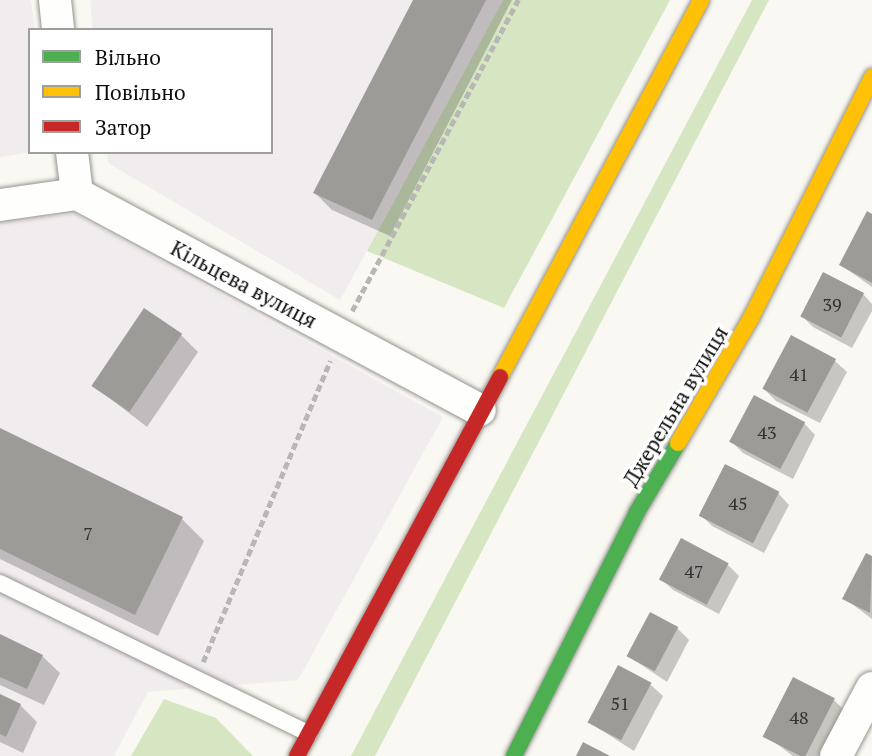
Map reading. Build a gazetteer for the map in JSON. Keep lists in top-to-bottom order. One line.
{"streets":{"main road":["Джерельна вулиця"],"street":["Кільцева вулиця"]},"house_numbers":["39","41","43","45","7","47","51","48"],"legend":["Вільно","Повільно","Затор"]}
